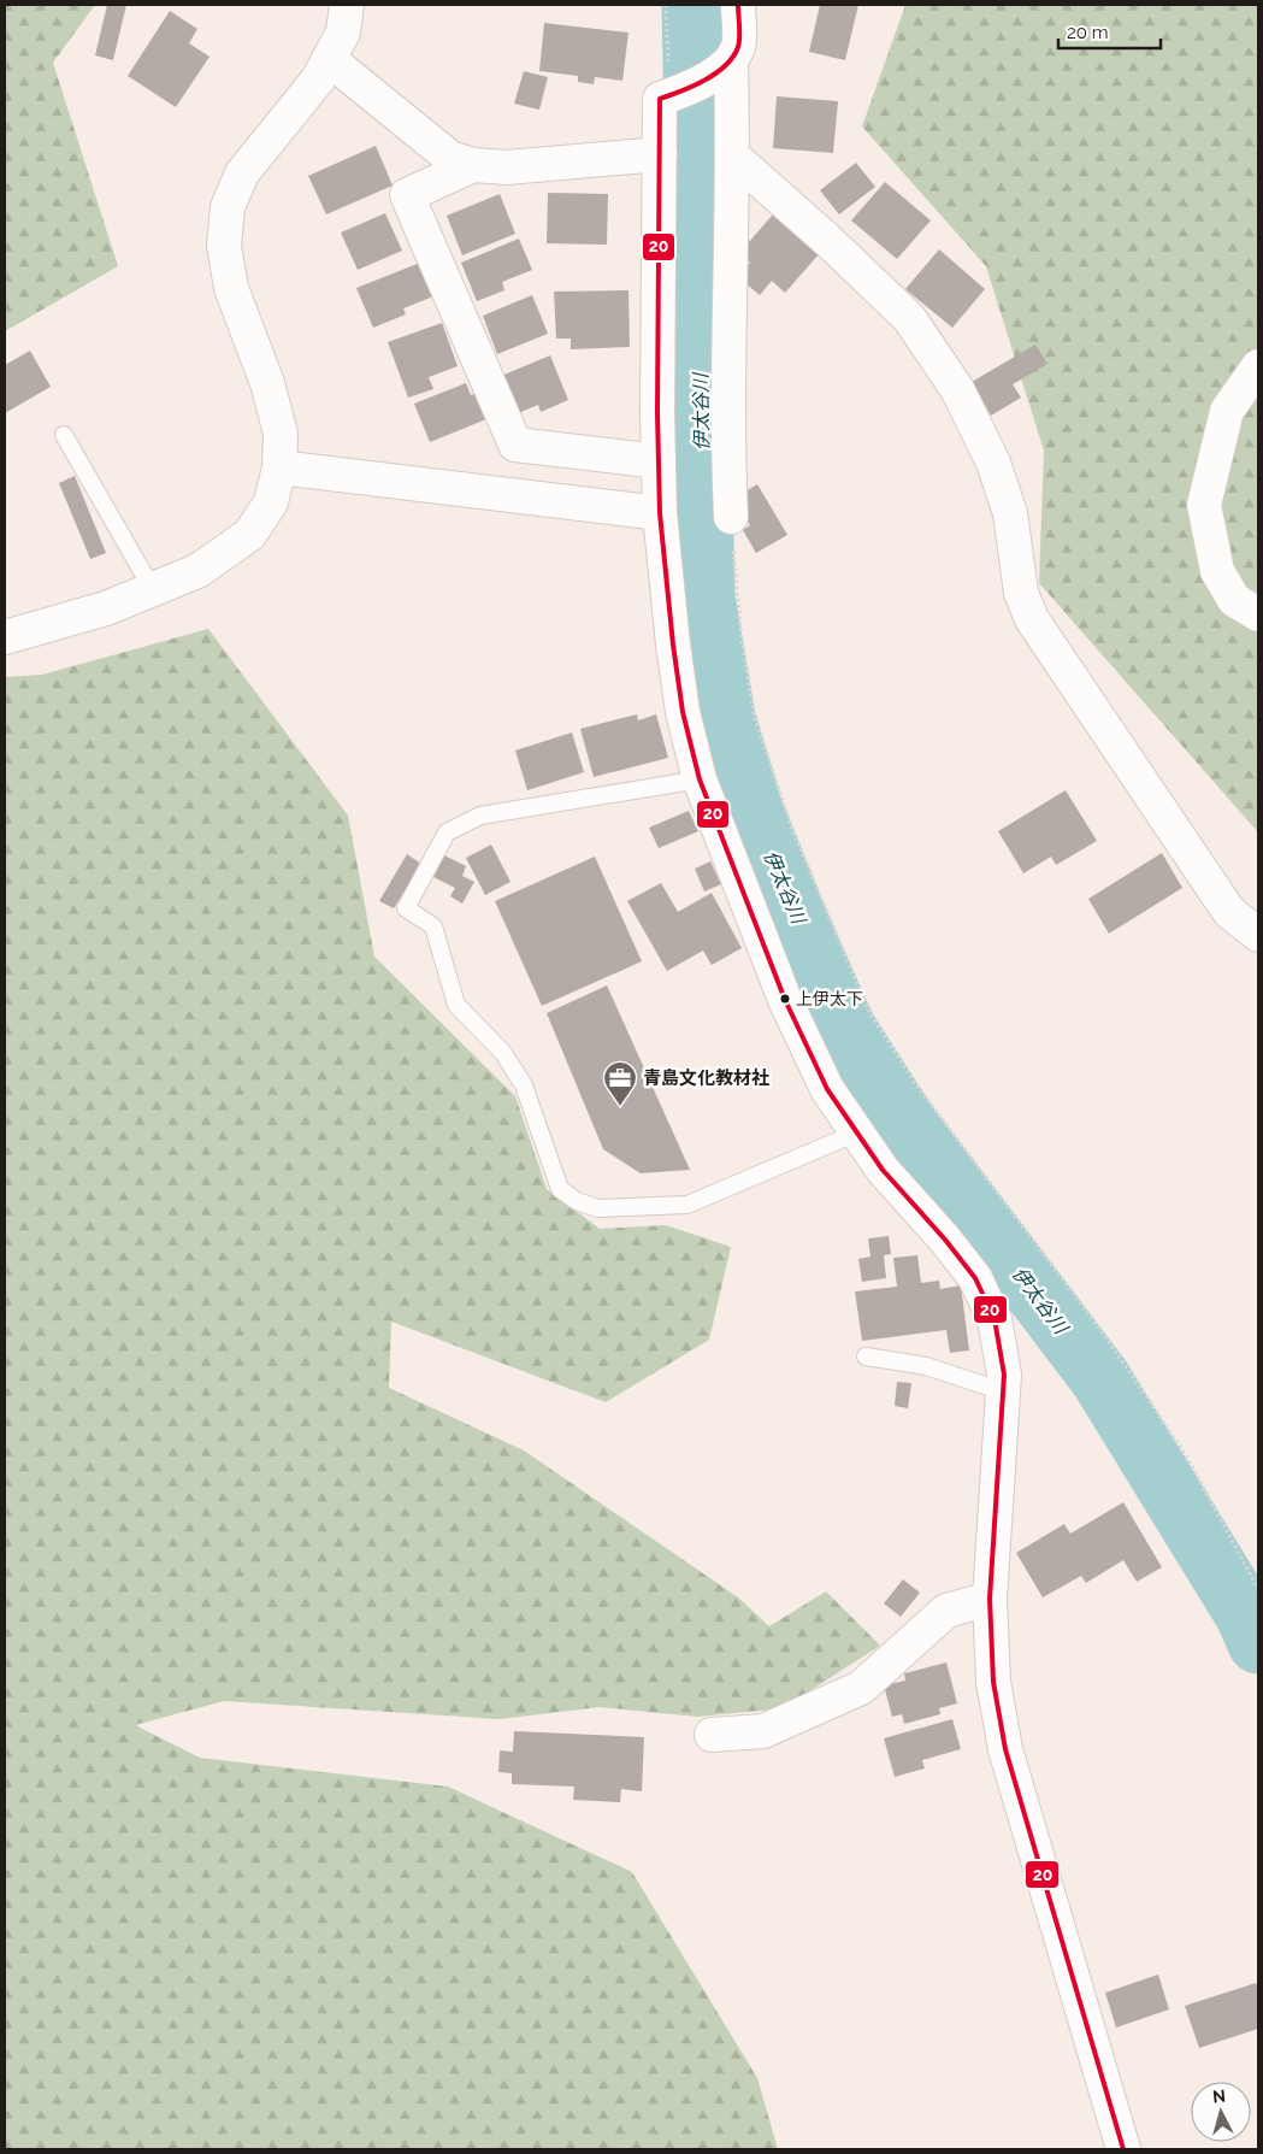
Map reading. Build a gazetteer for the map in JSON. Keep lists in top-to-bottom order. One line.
{"water":["伊太谷川"],"places":{"other":["上伊太下"],"office":["青島文化教材社"]},"lines":["transit line 20"],"scale_bar":"20 m","north":"top"}
